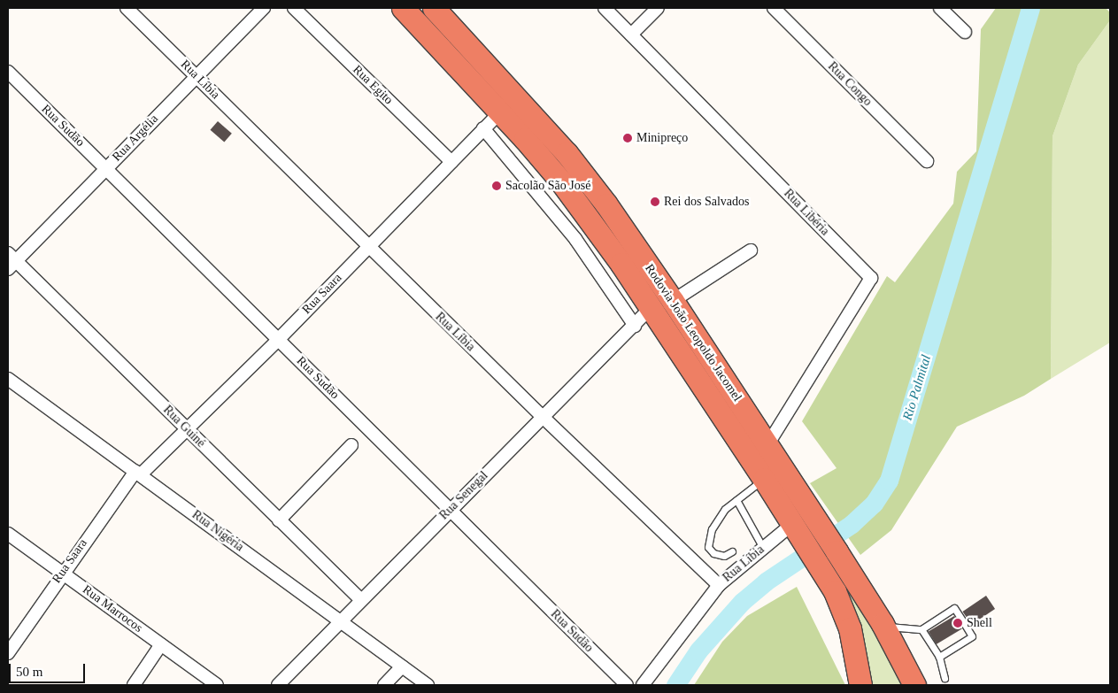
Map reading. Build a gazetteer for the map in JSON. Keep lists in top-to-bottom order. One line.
{"streets":{"highway":["Rodovia João Leopoldo Jacomel"],"street":["Rua Líbia","Rua Congo","Rua Egito","Rua Sudão","Rua Argélia","Rua Libéria","Rua Saara","Rua Guiné","Rua Senegal","Rua Nigéria","Rua Marrocos"]},"crossings":[["Rua Líbia","Rua Argélia"],["Rua Líbia","Rua Saara"],["Rua Líbia","Rodovia João Leopoldo Jacomel"],["Rua Líbia","Rua Senegal"],["Rua Egito","Rua Saara"],["Rua Sudão","Rua Argélia"],["Rua Sudão","Rua Saara"],["Rua Sudão","Rua Senegal"],["Rua Argélia","Rua Guiné"],["Rua Libéria","Rodovia João Leopoldo Jacomel"],["Rua Saara","Rodovia João Leopoldo Jacomel"],["Rua Saara","Rua Guiné"],["Rua Saara","Rua Nigéria"],["Rua Saara","Rua Marrocos"],["Rodovia João Leopoldo Jacomel","Rua Senegal"],["Rua Guiné","Rua Senegal"],["Rua Senegal","Rua Nigéria"]],"water":["Rio Palmital"],"places":["Minipreço","Sacolão São José","Rei dos Salvados","Shell"],"scale_bar":"50 m"}
